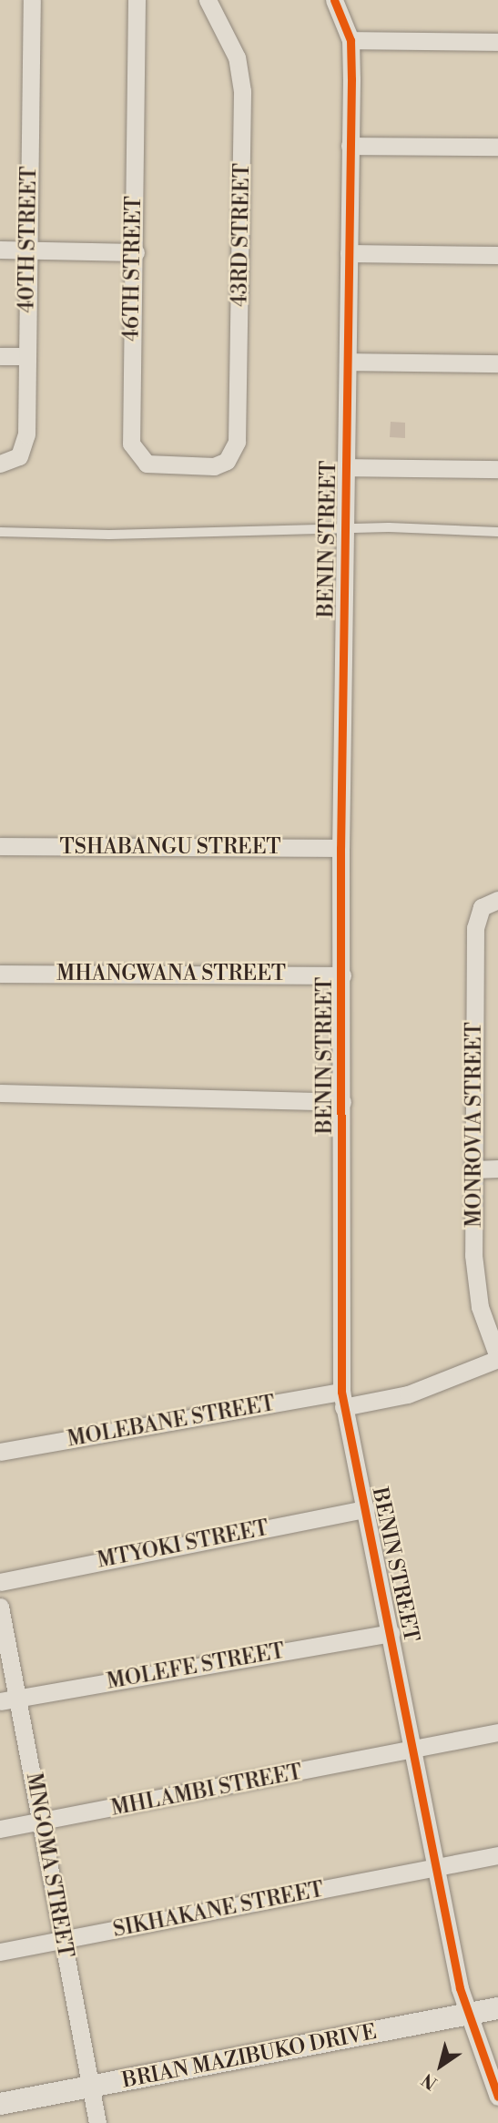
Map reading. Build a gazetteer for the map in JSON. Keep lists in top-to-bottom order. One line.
{"streets":{"street":["43RD STREET","40TH STREET","46TH STREET","BENIN STREET","TSHABANGU STREET","MHANGWANA STREET","MONROVIA STREET","MOLEBANE STREET","MTYOKI STREET","MOLEFE STREET","MHLAMBI STREET","MNGOMA STREET","SIKHAKANE STREET","BRIAN MAZIBUKO DRIVE"]},"crossings":[["43RD STREET","46TH STREET"],["BENIN STREET","TSHABANGU STREET"],["BENIN STREET","MHANGWANA STREET"],["BENIN STREET","MOLEBANE STREET"],["BENIN STREET","MTYOKI STREET"],["BENIN STREET","MOLEFE STREET"],["BENIN STREET","MHLAMBI STREET"],["BENIN STREET","SIKHAKANE STREET"],["BENIN STREET","BRIAN MAZIBUKO DRIVE"],["MONROVIA STREET","MOLEBANE STREET"],["MOLEFE STREET","MNGOMA STREET"],["MHLAMBI STREET","MNGOMA STREET"],["MNGOMA STREET","SIKHAKANE STREET"],["MNGOMA STREET","BRIAN MAZIBUKO DRIVE"]],"north":"bottom left"}
